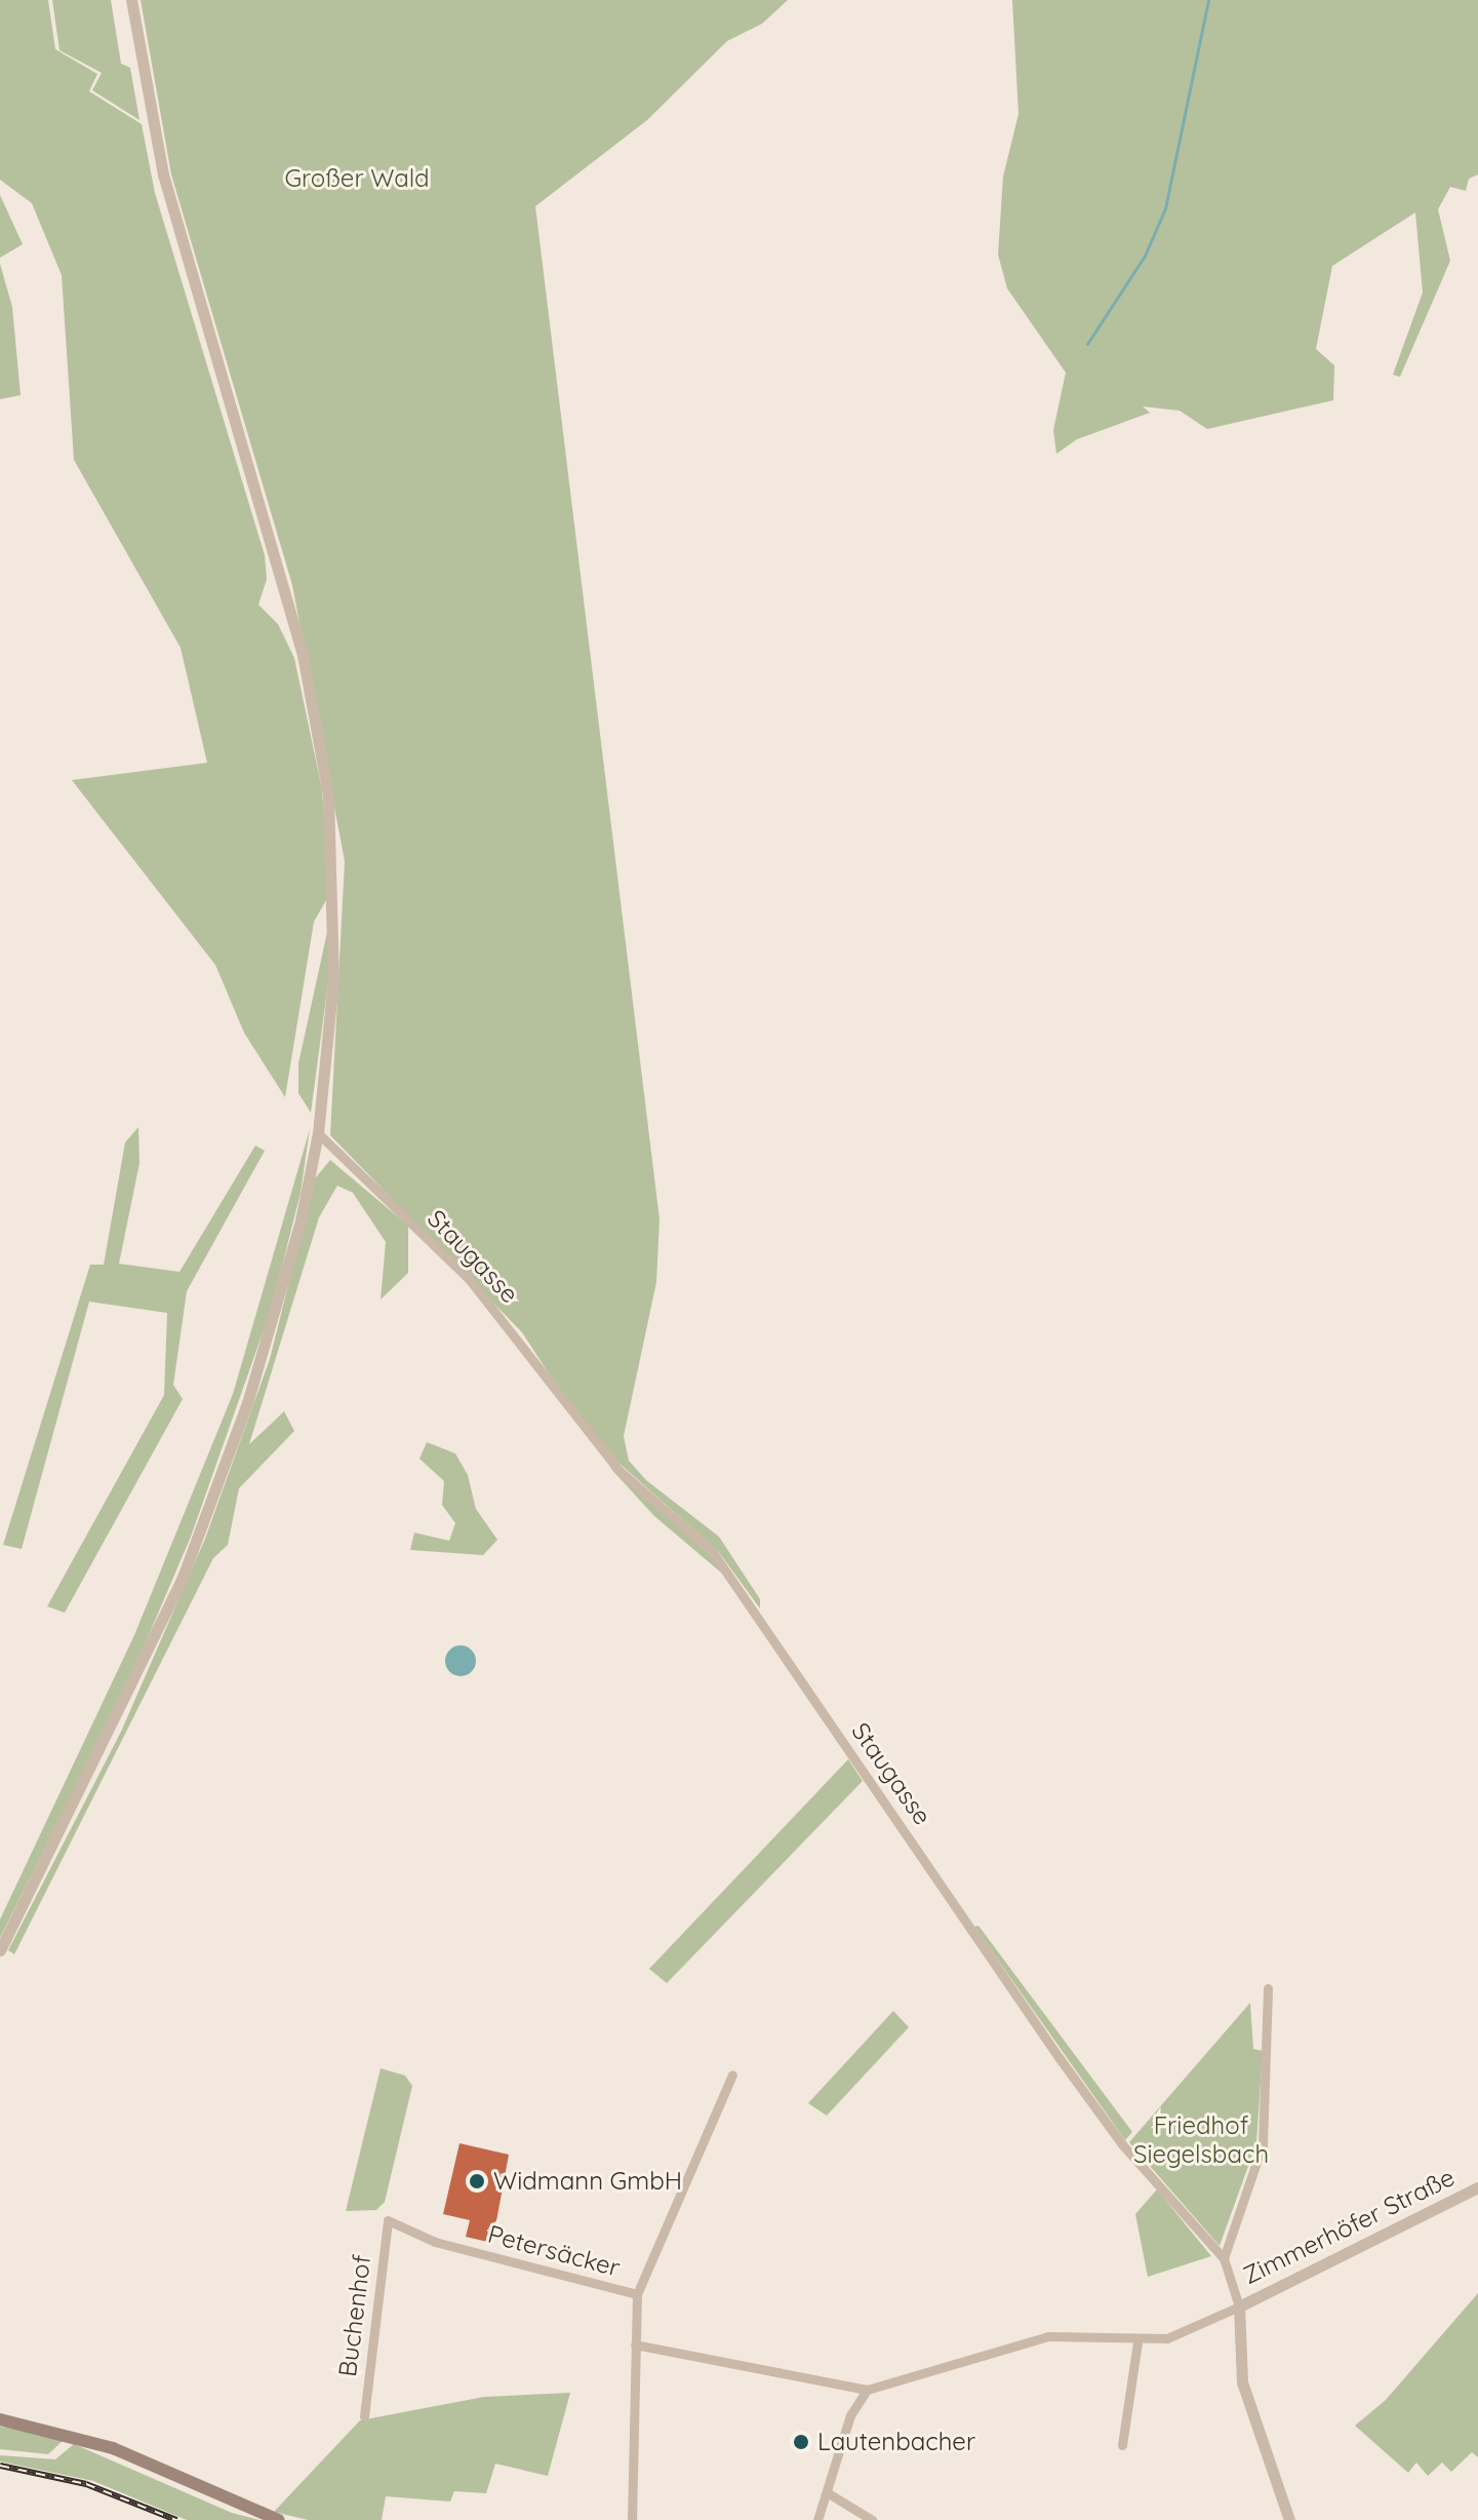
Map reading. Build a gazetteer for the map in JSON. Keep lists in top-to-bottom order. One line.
{"streets":{"street":["Staugasse","Zimmerhöfer Straße","Petersäcker","Buchenhof"]},"crossings":[["Staugasse","Zimmerhöfer Straße"],["Petersäcker","Buchenhof"]],"parks":["Großer Wald","Friedhof Siegelsbach"],"places":["Widmann GmbH","Lautenbacher"]}
